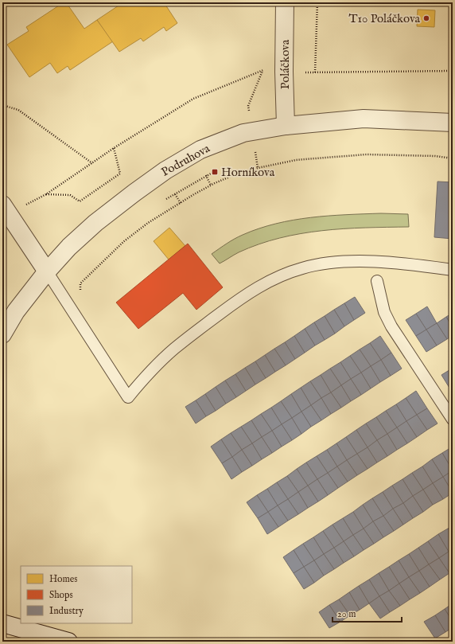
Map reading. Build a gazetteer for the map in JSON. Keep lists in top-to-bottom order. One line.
{"streets":{"street":["Poláčkova","Podruhova"]},"crossings":[["Poláčkova","Podruhova"]],"places":{"other":["T10 Poláčkova"],"transit":["Horníkova"]},"legend":["Homes","Shops","Industry"],"scale_bar":"20 m"}
